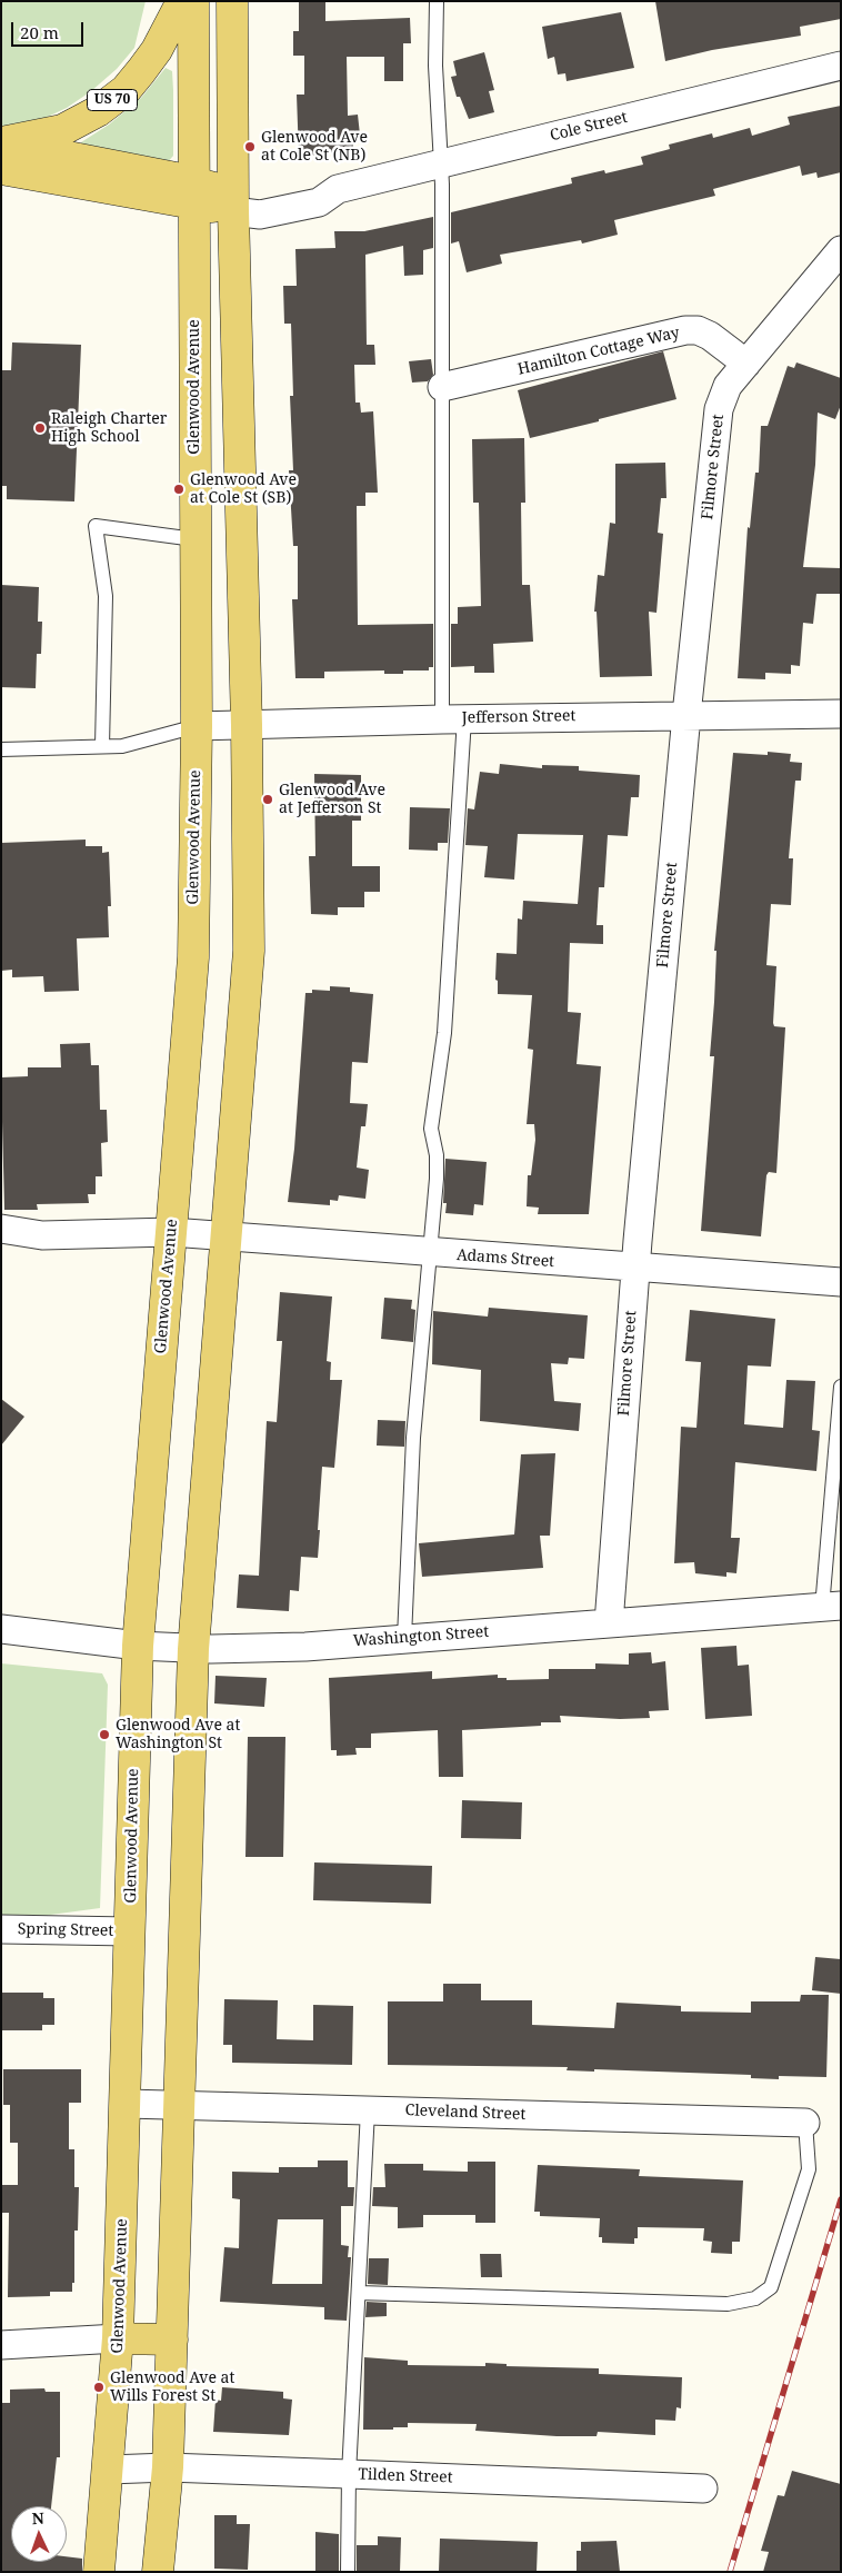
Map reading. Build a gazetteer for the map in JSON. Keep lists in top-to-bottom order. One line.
{"streets":{"main road":["US 70","Glenwood Avenue"],"street":["Cole Street","Hamilton Cottage Way","Filmore Street","Jefferson Street","Adams Street","Washington Street","Spring Street","Cleveland Street","Tilden Street"]},"crossings":[["Hamilton Cottage Way","Filmore Street"],["Glenwood Avenue","Jefferson Street"],["Glenwood Avenue","Adams Street"],["Glenwood Avenue","Washington Street"],["Glenwood Avenue","Spring Street"],["Glenwood Avenue","Cleveland Street"],["Glenwood Avenue","Tilden Street"],["Filmore Street","Jefferson Street"],["Filmore Street","Adams Street"],["Filmore Street","Washington Street"]],"places":["Glenwood Ave at Cole St (NB)","Raleigh Charter High School","Glenwood Ave at Cole St (SB)","Glenwood Ave at Jefferson St","Glenwood Ave at Washington St","Glenwood Ave at Wills Forest St"],"scale_bar":"20 m","north":"top"}
